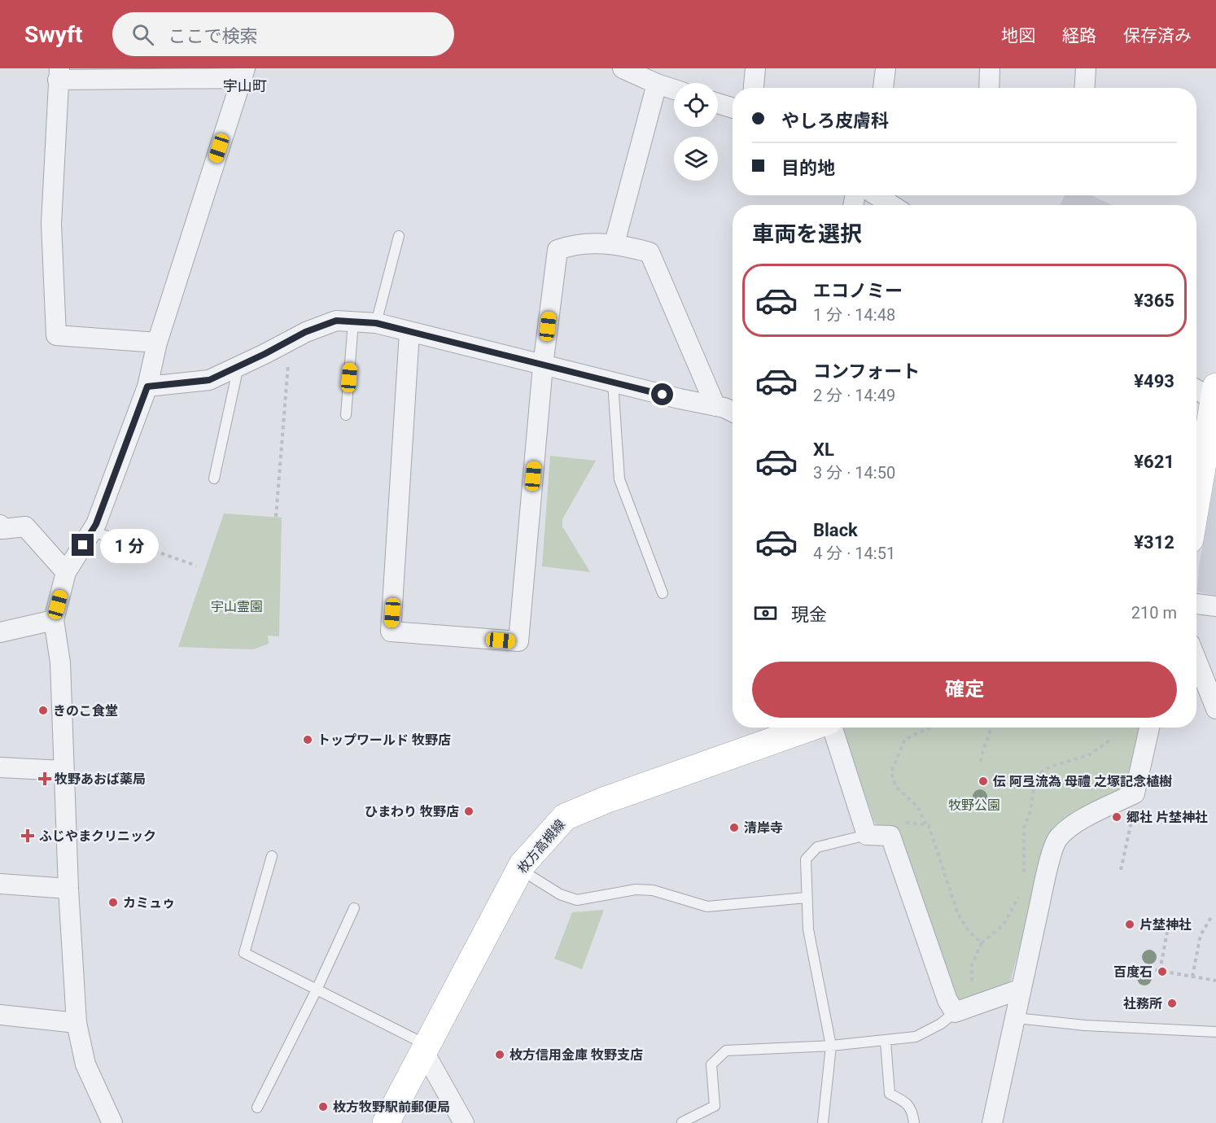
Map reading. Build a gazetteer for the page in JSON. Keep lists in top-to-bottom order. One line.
{"streets":{"main road":["枚方高槻線"]},"districts":["宇山町"],"parks":["宇山霊園","牧野公園"],"places":{"other":["きのこ食堂","トップワールド 牧野店","伝 阿弖流為 母禮 之塚記念植樹","ひまわり 牧野店","郷社 片埜神社","清岸寺","カミュゥ","片埜神社","百度石","社務所","枚方信用金庫 牧野支店","枚方牧野駅前郵便局"],"health":["牧野あおば薬局","ふじやまクリニック"]},"page":{"header":"Swyft","search":"ここで検索","nav":["地図","経路","保存済み"],"banner":["やしろ皮膚科","目的地"],"heading":"車両を選択","list":[{"name":"エコノミー","note":"1 分 · 14:48","value":"¥365"},{"name":"コンフォート","note":"2 分 · 14:49","value":"¥493"},{"name":"XL","note":"3 分 · 14:50","value":"¥621"},{"name":"Black","note":"4 分 · 14:51","value":"¥312"}],"bubble":"1 分","pay":["現金","210 m"],"buttons":"確定"}}
